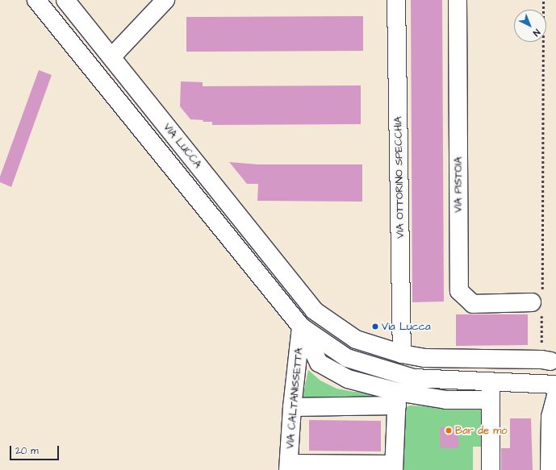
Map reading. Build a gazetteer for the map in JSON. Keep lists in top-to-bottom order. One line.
{"streets":{"street":["VIA LUCCA","VIA OTTORINO SPECCHIA","VIA PISTOIA","VIA CALTANISSETTA"]},"crossings":[["VIA LUCCA","VIA OTTORINO SPECCHIA"],["VIA LUCCA","VIA CALTANISSETTA"]],"places":["Via Lucca","Bar de mò"],"scale_bar":"20 m","north":"bottom right"}
